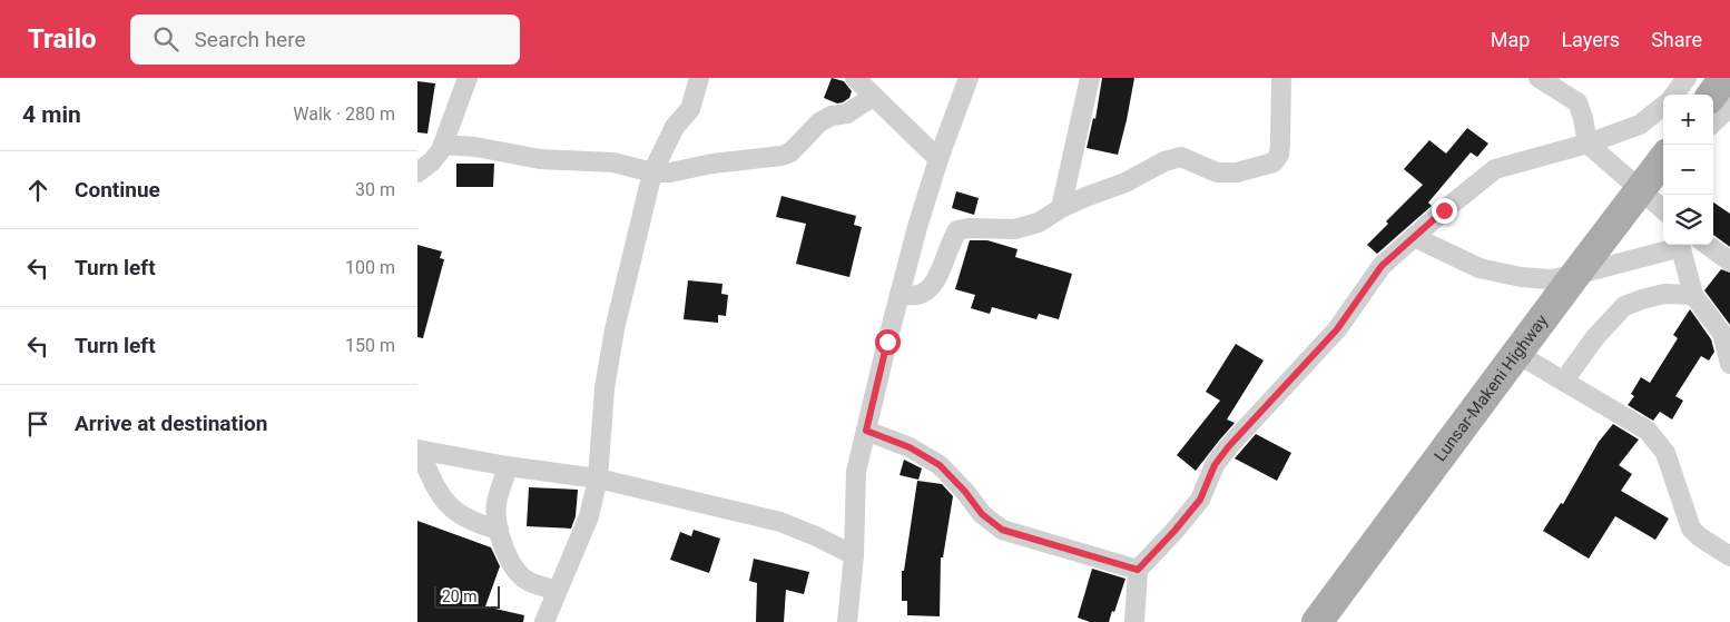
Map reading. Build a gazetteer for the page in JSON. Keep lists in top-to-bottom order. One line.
{"streets":{"main road":["Lunsar-Makeni Highway"]},"scale_bar":"20 m","page":{"header":"Trailo","search":"Search here","nav":["Map","Layers","Share"],"heading":["4 min","Walk · 280 m"],"map_buttons":["+","−"],"list":[["Continue","30 m"],["Turn left","100 m"],["Turn left","150 m"],"Arrive at destination"],"scale":"20 m"}}
